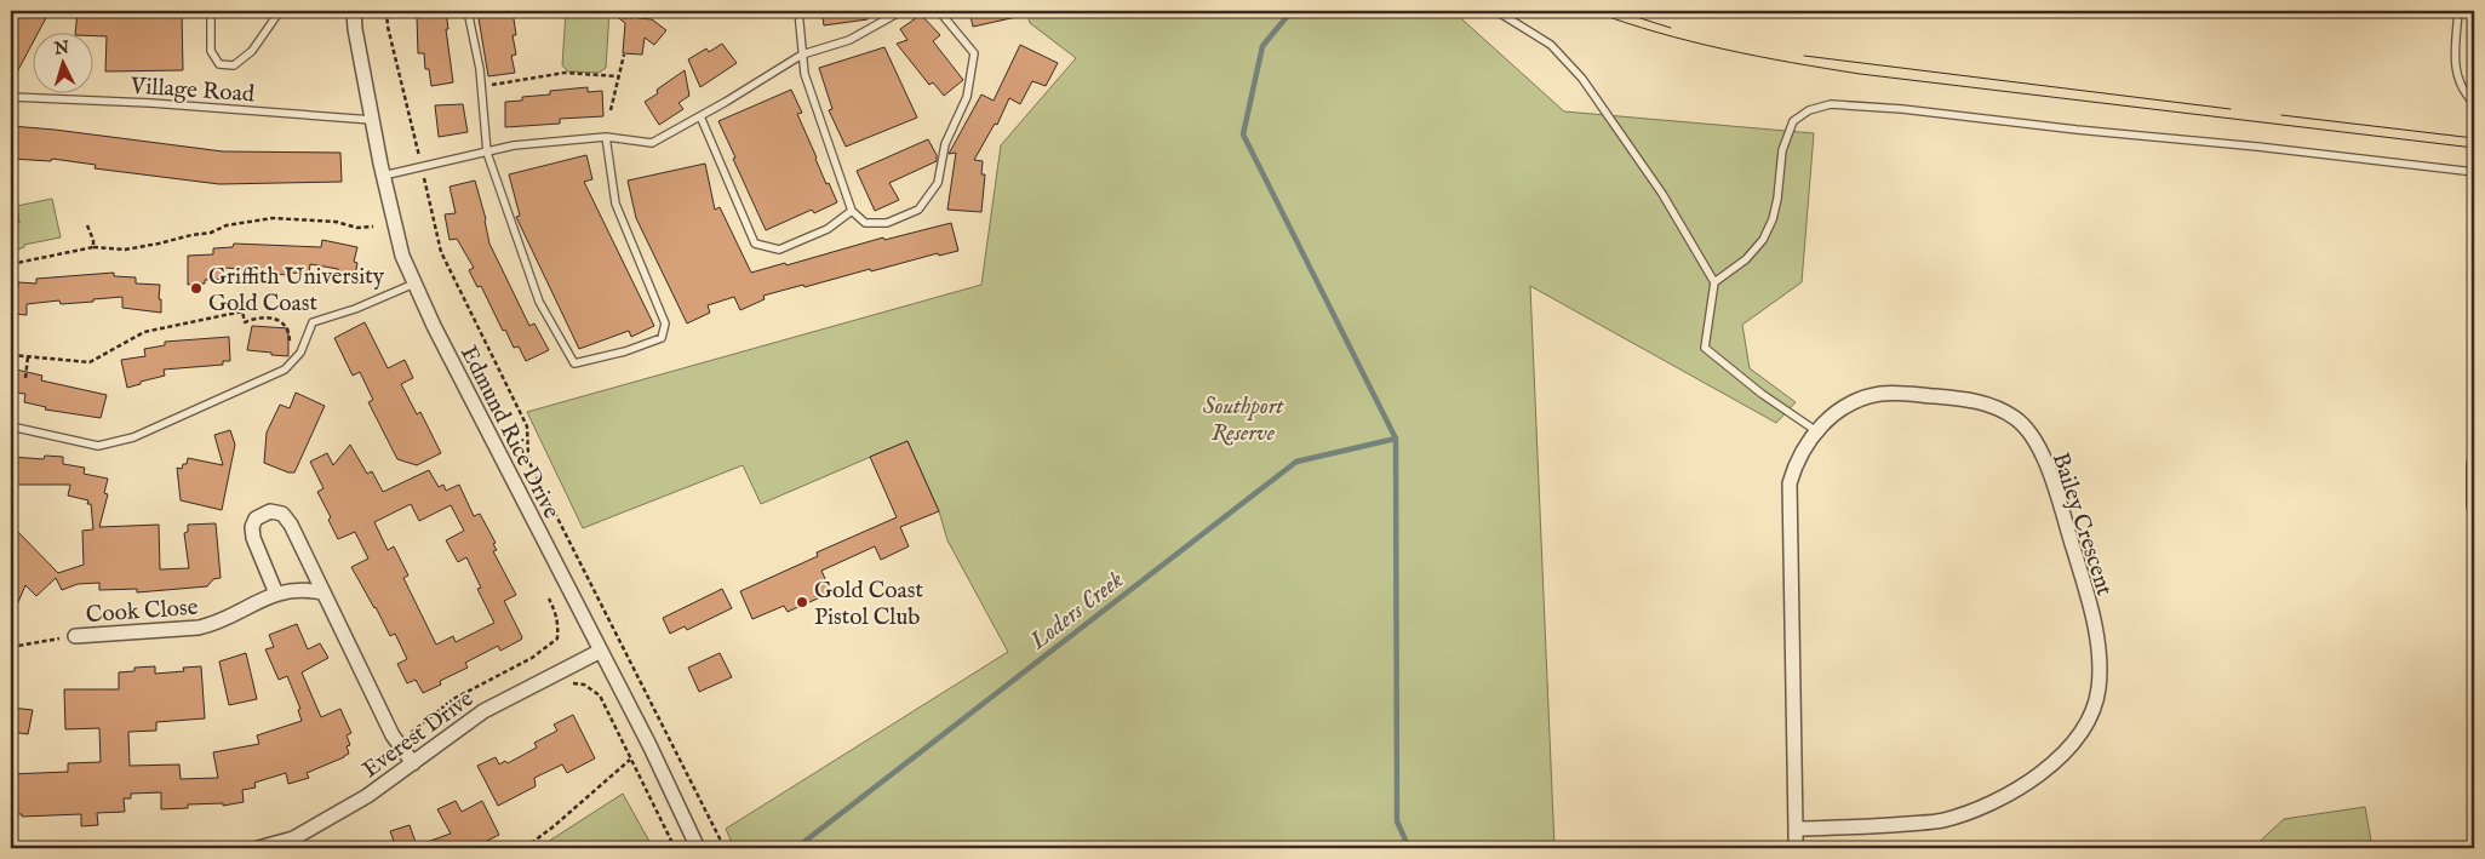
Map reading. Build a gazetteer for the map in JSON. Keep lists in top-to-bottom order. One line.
{"streets":{"street":["Edmund Rice Drive","Bailey Crescent","Cook Close","Everest Drive"],"lane":["Village Road"]},"crossings":[["Village Road","Edmund Rice Drive"],["Edmund Rice Drive","Everest Drive"]],"water":["Loders Creek"],"parks":["Southport Reserve"],"places":["Griffith University Gold Coast","Gold Coast Pistol Club"],"north":"top"}
